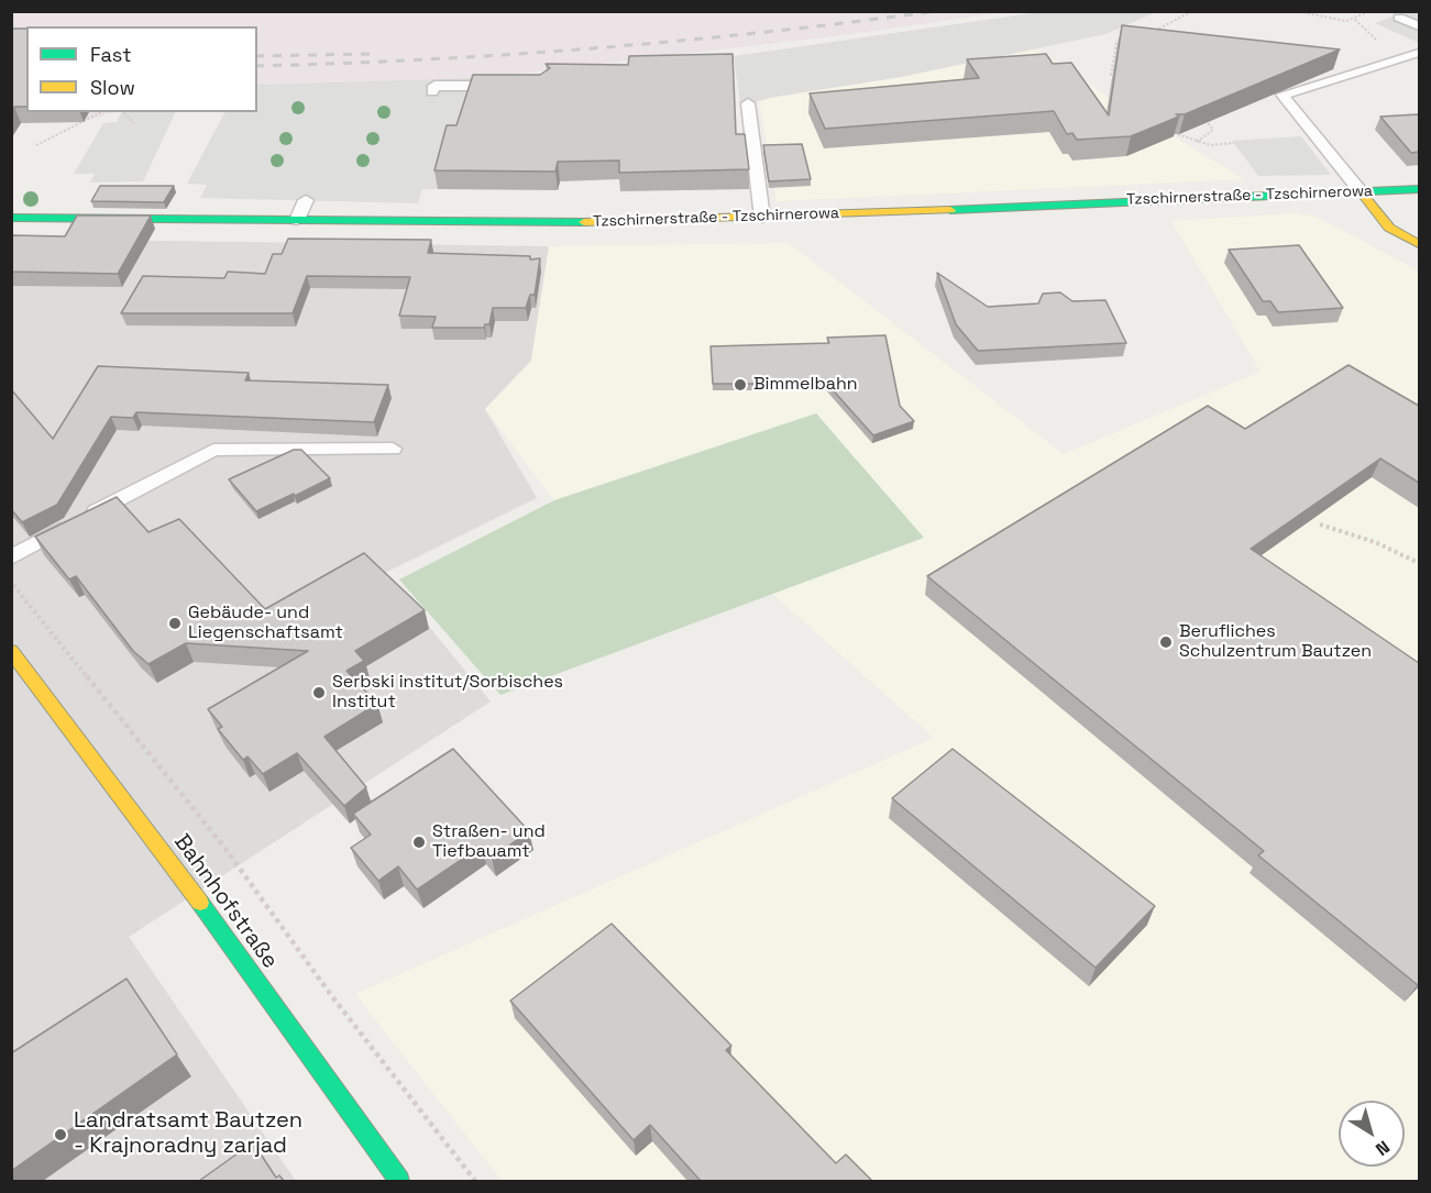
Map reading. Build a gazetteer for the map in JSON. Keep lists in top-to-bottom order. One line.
{"streets":{"street":["Tzschirnerstraße - Tzschirnerowa","Bahnhofstraße"]},"places":["Bimmelbahn","Gebäude- und Liegenschaftsamt","Berufliches Schulzentrum Bautzen","Serbski institut/Sorbisches Institut","Straßen- und Tiefbauamt","Landratsamt Bautzen - Krajnoradny zarjad"],"legend":["Fast","Slow"],"north":"bottom right"}
